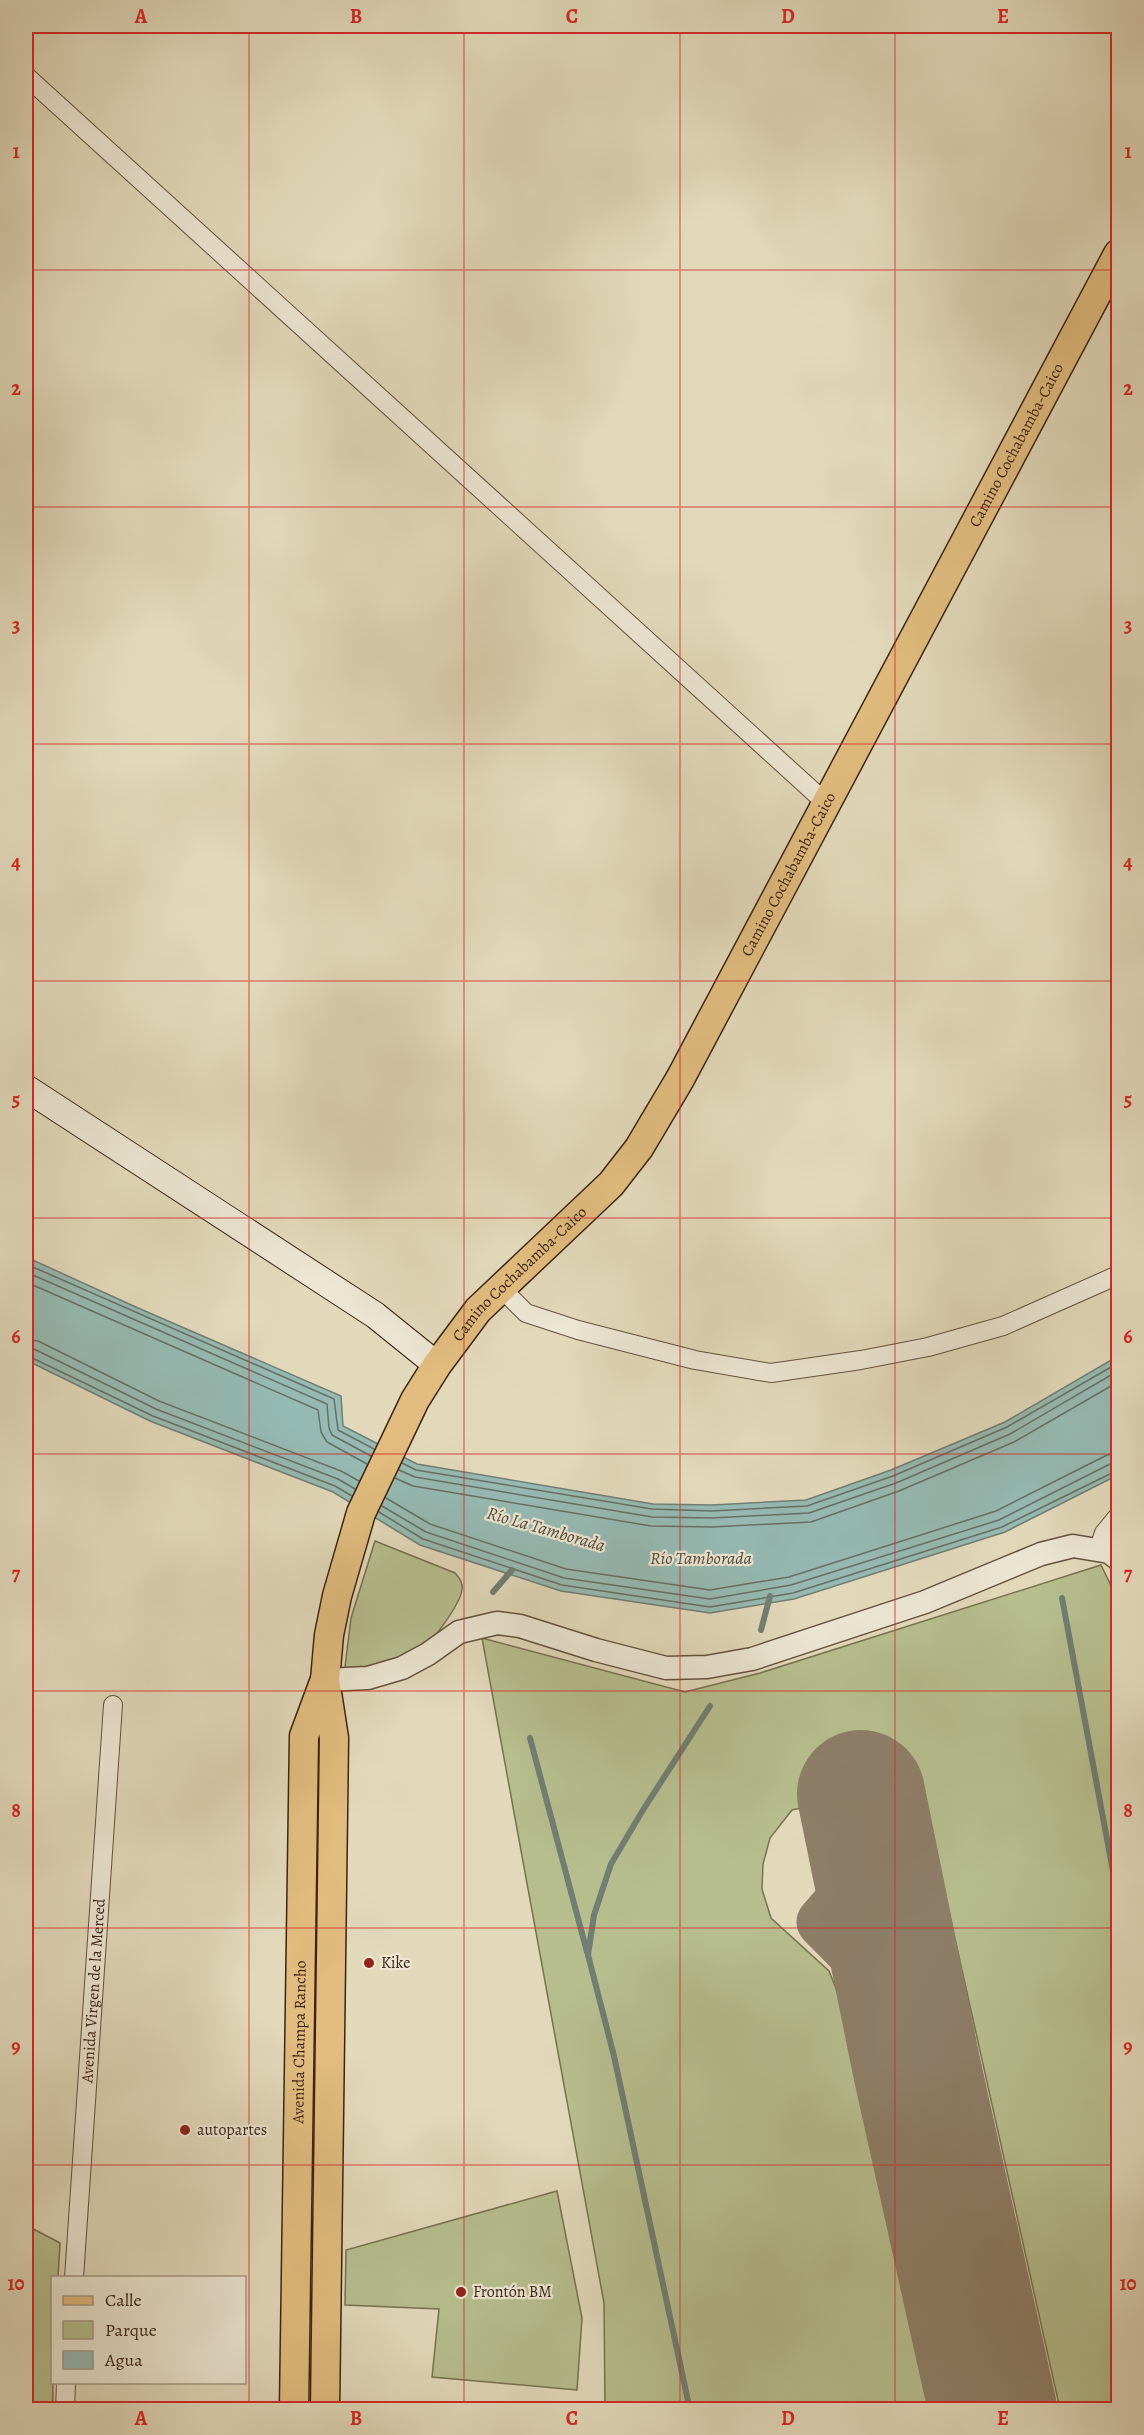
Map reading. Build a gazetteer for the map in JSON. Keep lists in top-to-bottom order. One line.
{"streets":{"main road":["Camino Cochabamba-Caico","Avenida Champa Rancho"],"street":["Avenida Virgen de la Merced"]},"crossings":[["Camino Cochabamba-Caico","Avenida Champa Rancho"]],"water":["Río La Tamborada","Río Tamborada"],"places":["Kike","autopartes","Frontón BM"],"legend":["Calle","Parque","Agua"],"grid":{"columns":["A","B","C","D","E"],"rows":["1","2","3","4","5","6","7","8","9","10"]}}
